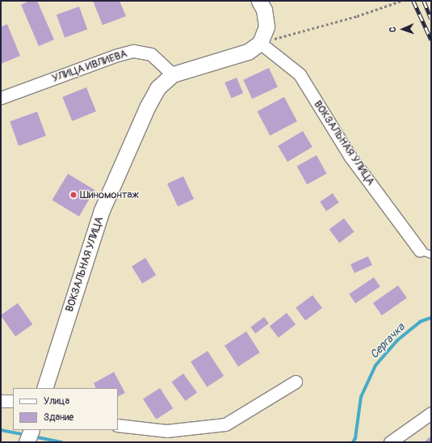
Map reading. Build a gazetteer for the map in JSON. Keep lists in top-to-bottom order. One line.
{"streets":{"street":["УЛИЦА ИВЛИЕВА","ВОКЗАЛЬНАЯ УЛИЦА"]},"crossings":[["УЛИЦА ИВЛИЕВА","ВОКЗАЛЬНАЯ УЛИЦА"]],"water":["Сергачка"],"places":["Шиномонтаж"],"legend":["Улица","Здание"],"north":"left"}
